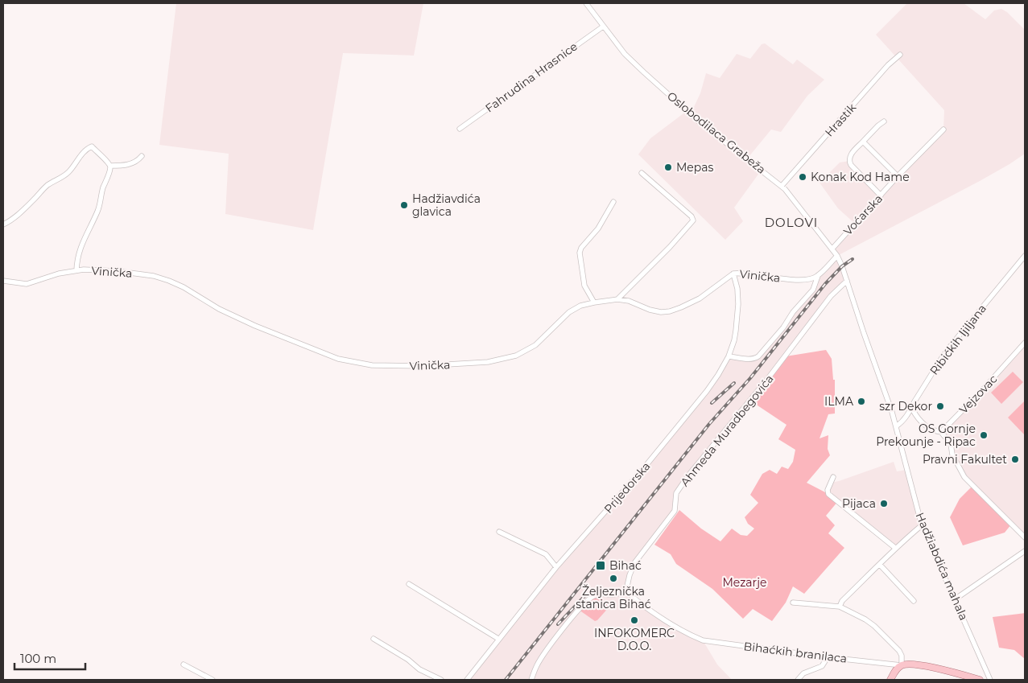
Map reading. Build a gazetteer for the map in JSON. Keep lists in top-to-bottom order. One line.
{"streets":{"main road":["Bihaćkih branilaca"],"street":["Fahrudina Hrasnice","Hrastik","Oslobodilaca Grabeža","Voćarska","Vinička","Ribićkih ljiljana","Vejzovac","Ahmeda Muradbegovića","Prijedorska","Hadžiabdića mahala"]},"crossings":[["Fahrudina Hrasnice","Oslobodilaca Grabeža"],["Hrastik","Oslobodilaca Grabeža"],["Oslobodilaca Grabeža","Voćarska"],["Oslobodilaca Grabeža","Hadžiabdića mahala"],["Vinička","Prijedorska"],["Ribićkih ljiljana","Hadžiabdića mahala"],["Ahmeda Muradbegovića","Hadžiabdića mahala"],["Ahmeda Muradbegovića","Bihaćkih branilaca"]],"districts":["DOLOVI"],"parks":["Mezarje"],"places":{"other":["Mepas","Konak Kod Hame","Hadžiavdića glavica","ILMA","szr Dekor","OS Gornje Prekounje - Ripac","Pravni Fakultet","Pijaca","Željeznička stanica Bihać","INFOKOMERC D.O.O."],"transit":["Bihać"]},"scale_bar":"100 m"}
